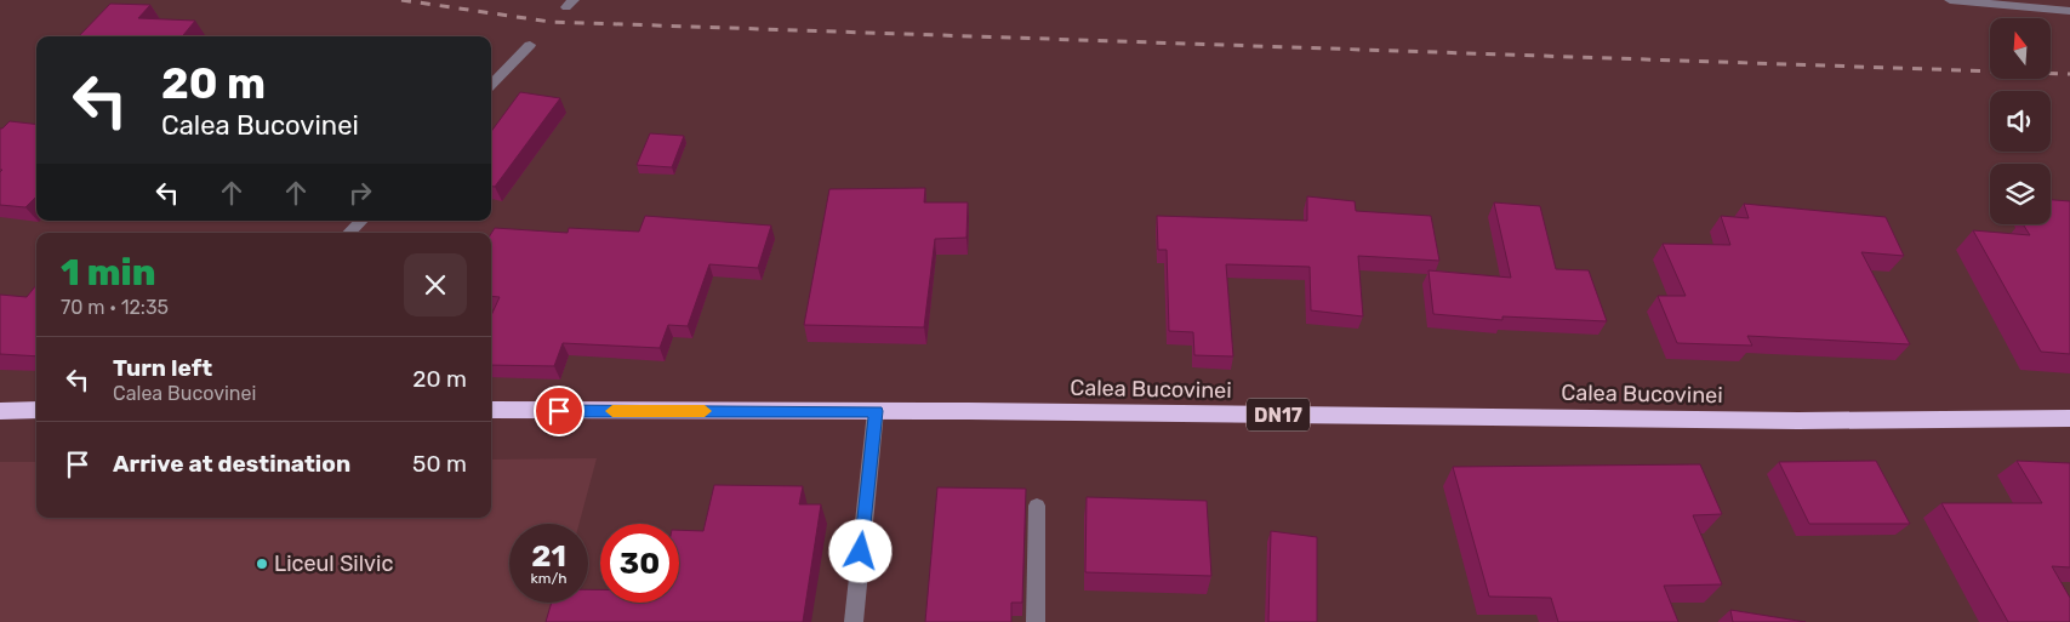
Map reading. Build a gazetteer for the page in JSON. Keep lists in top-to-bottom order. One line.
{"streets":{"highway":["Calea Bucovinei","DN17"]},"places":["Liceul Silvic"],"north":"top","page":{"turn":["20 m","Calea Bucovinei"],"heading":["1 min","70 m · 12:35"],"list":[{"name":"Turn left","note":"Calea Bucovinei","value":"20 m"},{"name":"Arrive at destination","value":"50 m"}],"speed":"21 km/h","limit":"30"}}
